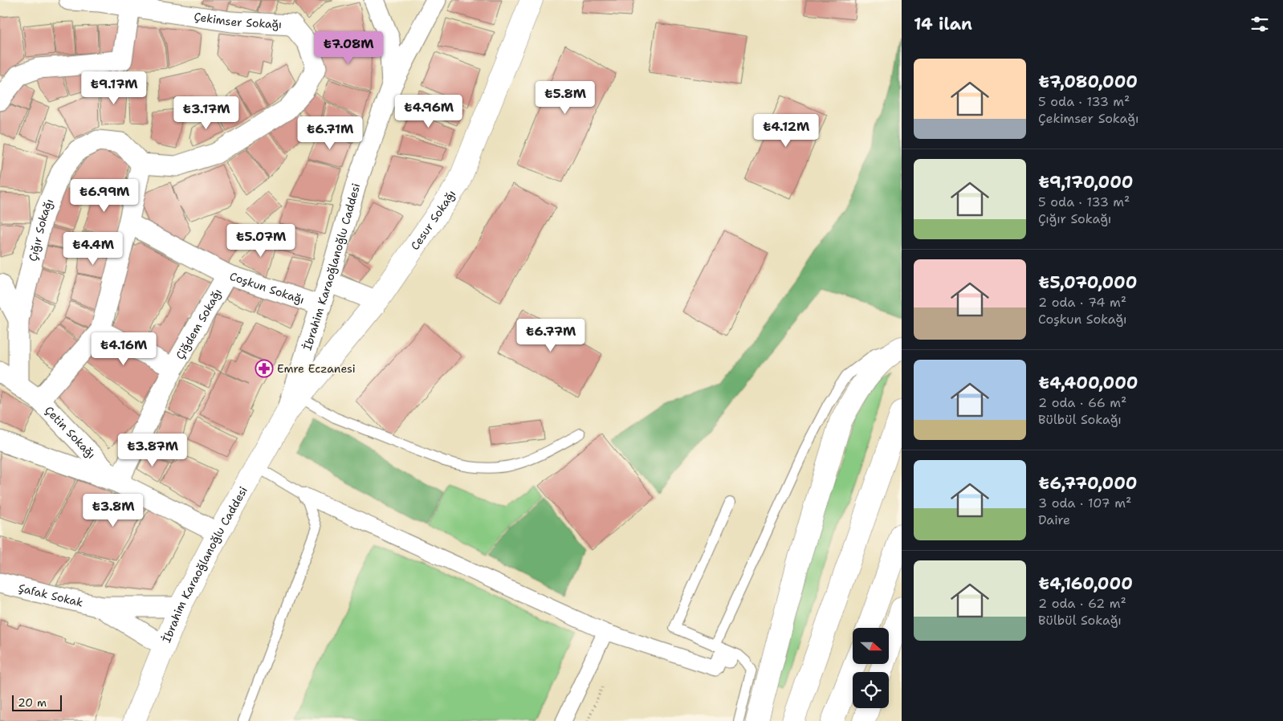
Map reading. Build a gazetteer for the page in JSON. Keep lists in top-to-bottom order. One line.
{"streets":{"main road":["Cesur Sokağı","İbrahim Karaoğlanoğlu Caddesi"],"street":["Çekimser Sokağı","Çığır Sokağı","Coşkun Sokağı","Çiğdem Sokağı","Çetin Sokağı","Şafak Sokak"]},"crossings":[["Çekimser Sokağı","Çığır Sokağı"],["Cesur Sokağı","İbrahim Karaoğlanoğlu Caddesi"],["İbrahim Karaoğlanoğlu Caddesi","Coşkun Sokağı"],["Coşkun Sokağı","Çiğdem Sokağı"],["Çiğdem Sokağı","Çetin Sokağı"]],"places":{"pharmacy":["Emre Eczanesi"]},"scale_bar":"20 m","north":"right","page":{"heading":"14 ilan","price":["₺7.08M","₺9.17M","₺5.8M","₺4.96M","₺3.17M","₺4.12M","₺6.71M","₺6.99M","₺5.07M","₺4.4M","₺6.77M","₺4.16M","₺3.87M","₺3.8M"],"list":[{"name":"₺7,080,000","note":"5 oda · 133 m² · Çekimser Sokağı"},{"name":"₺9,170,000","note":"5 oda · 133 m² · Çığır Sokağı"},{"name":"₺5,070,000","note":"2 oda · 74 m² · Coşkun Sokağı"},{"name":"₺4,400,000","note":"2 oda · 66 m² · Bülbül Sokağı"},{"name":"₺6,770,000","note":"3 oda · 107 m² · Daire"},{"name":"₺4,160,000","note":"2 oda · 62 m² · Bülbül Sokağı"}],"scale":"20 m"}}
